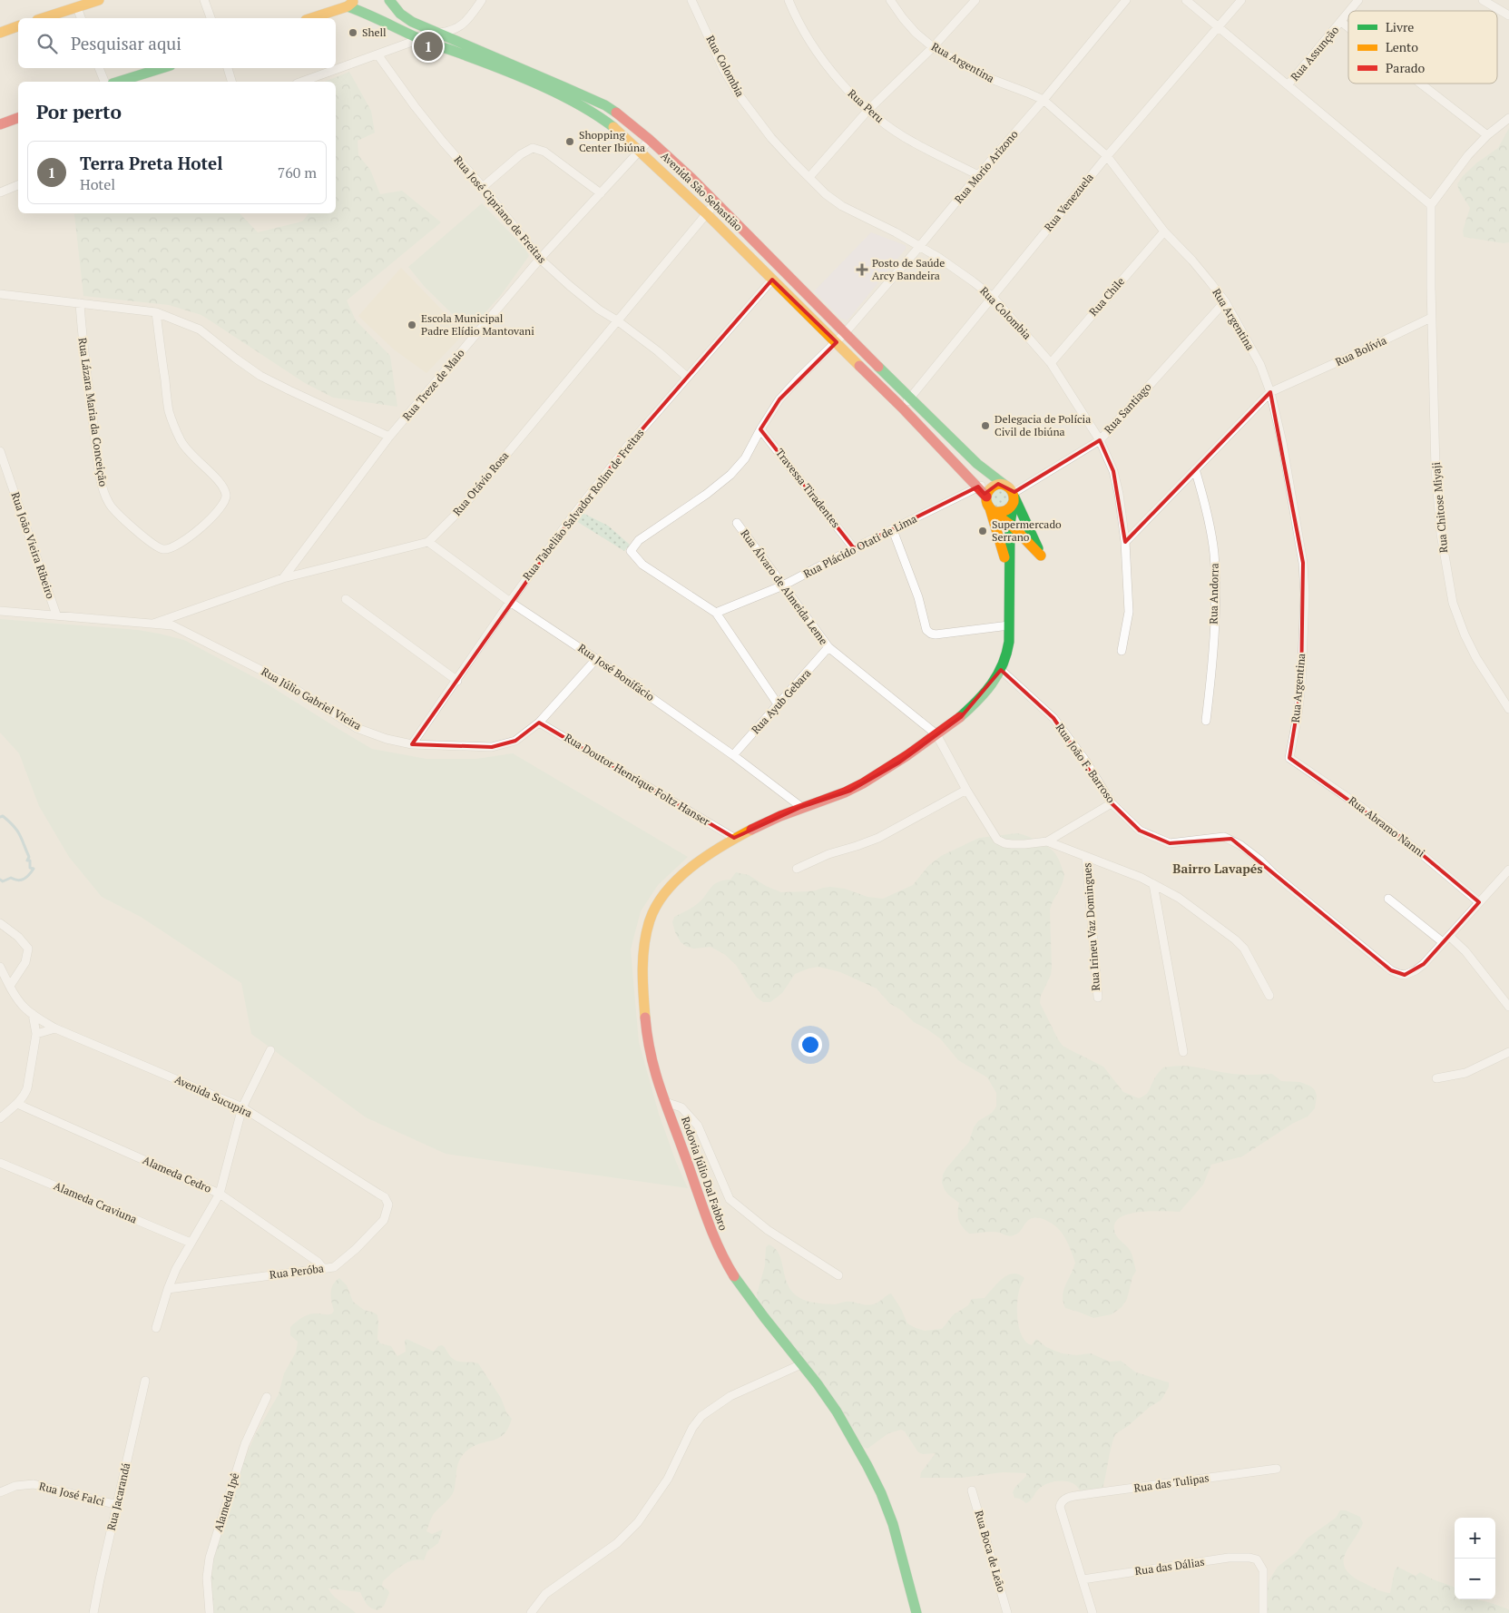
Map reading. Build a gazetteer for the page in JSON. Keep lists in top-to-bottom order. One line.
{"streets":{"main road":["Avenida São Sebastião","Rodovia Júlio Dal Fabbro"],"street":["Rua Assunção","Rua Argentina","Rua Colombia","Rua Peru","Rua Morio Arizono","Rua Venezuela","Rua José Cipriano de Freitas","Rua Chile","Rua Bolívia","Rua Treze de Maio","Rua Santiago","Rua Lázara Maria da Conceição","Rua Otávio Rosa","Travessa Tiradentes","Rua Tabelião Salvador Rolim de Freitas","Rua Chitose Miyaji","Rua João Vieira Ribeiro","Rua Plácido Otati de Lima","Rua Álvaro de Almeida Leme","Rua Andorra","Rua José Bonifácio","Rua Júlio Gabriel Vieira","Rua Ayub Gebara","Rua João F. Barroso","Rua Doutor Henrique Foltz Hanser","Rua Abramo Nanni","Rua Irineu Vaz Domingues","Avenida Sucupira","Alameda Cedro","Alameda Craviuna","Rua Peróba","Rua das Tulipas","Rua José Falci","Rua Jacarandá","Alameda Ipê","Rua Boca de Leão","Rua das Dálias"]},"crossings":[["Rua Argentina","Rua Morio Arizono"],["Rua Argentina","Rua Venezuela"],["Rua Argentina","Rua Chile"],["Rua Argentina","Rua Bolívia"],["Rua Argentina","Rua Santiago"],["Rua Argentina","Rua Abramo Nanni"],["Rua Colombia","Rua Morio Arizono"],["Rua Colombia","Rua Venezuela"],["Rua Colombia","Rua Chile"],["Rua Colombia","Rua Bolívia"],["Rua Colombia","Rua Santiago"],["Rua Peru","Rua Morio Arizono"],["Rua Morio Arizono","Avenida São Sebastião"],["Rua Morio Arizono","Travessa Tiradentes"],["Rua Morio Arizono","Rua Plácido Otati de Lima"],["Avenida São Sebastião","Rua Venezuela"],["Avenida São Sebastião","Rua Treze de Maio"],["Avenida São Sebastião","Rua Santiago"],["Avenida São Sebastião","Rua Otávio Rosa"],["Avenida São Sebastião","Rua Tabelião Salvador Rolim de Freitas"],["Avenida São Sebastião","Rua Plácido Otati de Lima"],["Rua José Cipriano de Freitas","Rua Treze de Maio"],["Rua José Cipriano de Freitas","Rua Otávio Rosa"],["Rua José Cipriano de Freitas","Rua Tabelião Salvador Rolim de Freitas"],["Rua Bolívia","Rua Chitose Miyaji"],["Rua Bolívia","Rua Andorra"],["Rua Otávio Rosa","Rua José Bonifácio"],["Travessa Tiradentes","Rua Plácido Otati de Lima"],["Rua Tabelião Salvador Rolim de Freitas","Rua José Bonifácio"],["Rua Tabelião Salvador Rolim de Freitas","Rua Júlio Gabriel Vieira"],["Rua João Vieira Ribeiro","Rua Júlio Gabriel Vieira"],["Rua Plácido Otati de Lima","Rua Álvaro de Almeida Leme"],["Rua Álvaro de Almeida Leme","Rua Ayub Gebara"],["Rua Álvaro de Almeida Leme","Rua João F. Barroso"],["Rua Álvaro de Almeida Leme","Rodovia Júlio Dal Fabbro"],["Rua José Bonifácio","Rua Júlio Gabriel Vieira"],["Rua José Bonifácio","Rua Ayub Gebara"],["Rua José Bonifácio","Rodovia Júlio Dal Fabbro"],["Rua Júlio Gabriel Vieira","Rua Doutor Henrique Foltz Hanser"],["Rua João F. Barroso","Rodovia Júlio Dal Fabbro"],["Rua Doutor Henrique Foltz Hanser","Rodovia Júlio Dal Fabbro"],["Avenida Sucupira","Rua Peróba"],["Alameda Cedro","Rua Peróba"],["Rua das Tulipas","Rua das Dálias"],["Rua José Falci","Rua Jacarandá"]],"districts":["Bairro Lavapés"],"places":{"other":["Shell","Shopping Center Ibiúna","Escola Municipal Padre Elídio Mantovani","Delegacia de Polícia Civil de Ibiúna","Supermercado Serrano"],"health":["Posto de Saúde Arcy Bandeira"]},"legend":["Livre","Lento","Parado"],"page":{"search":"Pesquisar aqui","pins":"1","heading":"Por perto","list":[{"mark":"1","name":"Terra Preta Hotel","note":"Hotel","value":"760 m"}],"map_buttons":["+","−"]}}
